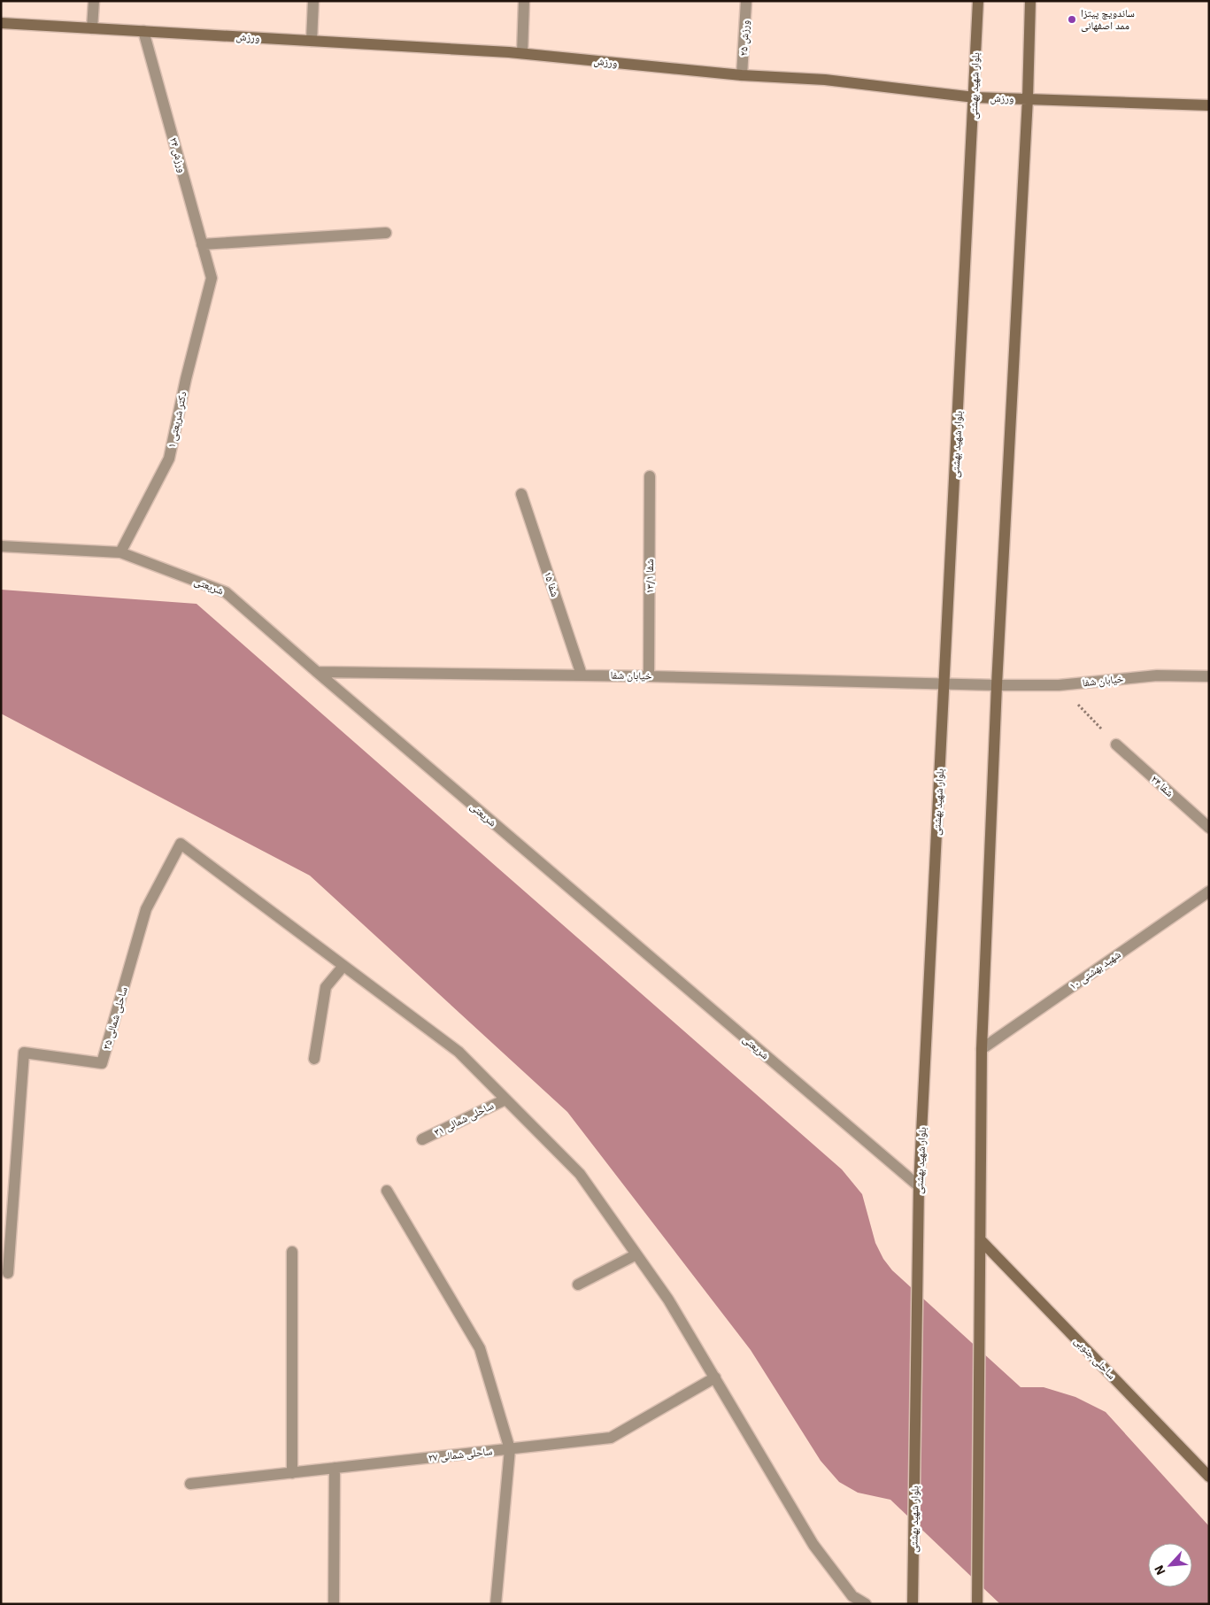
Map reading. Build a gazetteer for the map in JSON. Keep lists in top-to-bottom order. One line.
{"streets":{"main road":["ورزش","بلوار شهید بهشتی","ساحلی جنوبی"],"street":["ورزش ۲۵","ورزش ۲۴","دکتر شریعتی ۱","شفا ۱۳/۱","شفا ۱۵","شریعتی","خیابان شفا","شفا ۲۴","شهید بهشتی ۱۰","ساحلی شمالی ۳۵","ساحلی شمالی ۳۱","ساحلی شمالی ۲۷"]},"crossings":[["ورزش","ورزش ۲۵"],["ورزش","بلوار شهید بهشتی"],["ورزش","ورزش ۲۴"],["بلوار شهید بهشتی","شریعتی"],["بلوار شهید بهشتی","خیابان شفا"],["ورزش ۲۴","دکتر شریعتی ۱"],["دکتر شریعتی ۱","شریعتی"],["شفا ۱۳/۱","خیابان شفا"],["شفا ۱۵","خیابان شفا"],["شریعتی","خیابان شفا"]],"places":["ساندویچ پیتزا ممد اصفهانی"],"north":"bottom left"}
